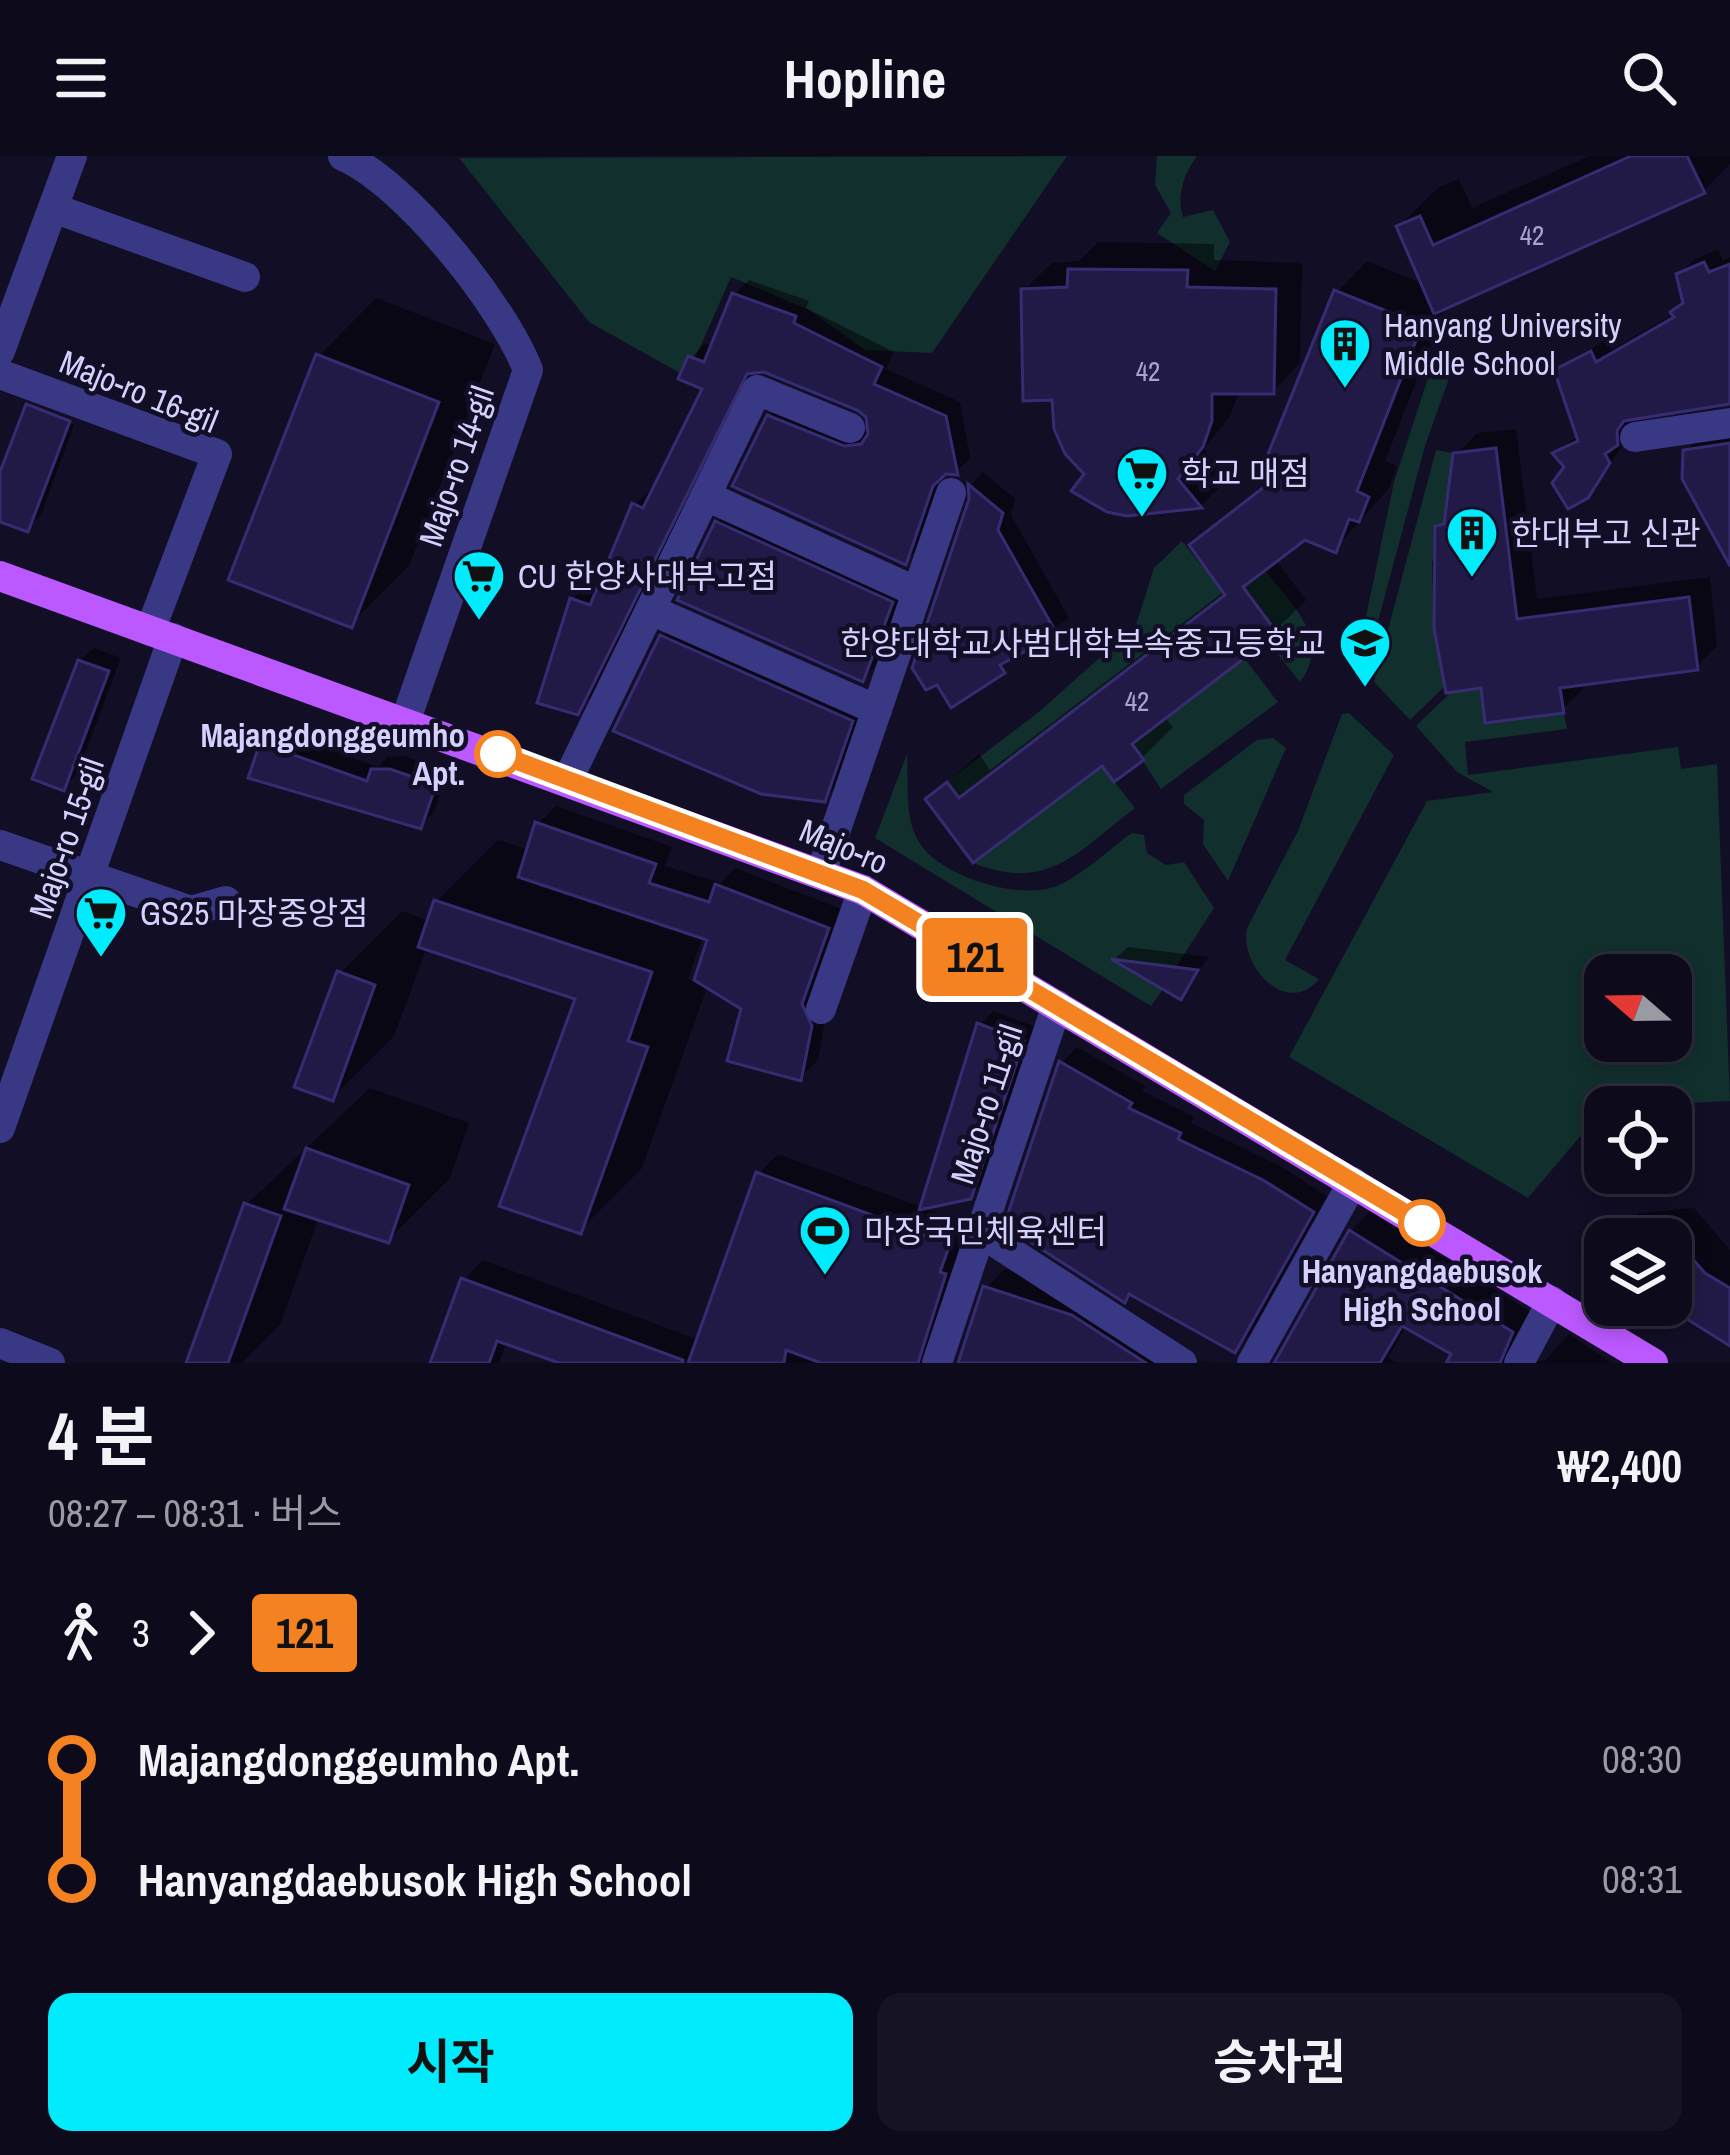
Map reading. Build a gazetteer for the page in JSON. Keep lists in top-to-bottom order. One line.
{"streets":{"main road":["Majo-ro"],"street":["Majo-ro 16-gil","Majo-ro 14-gil","Majo-ro 15-gil","Majo-ro 11-gil"]},"crossings":[["Majo-ro 16-gil","Majo-ro 15-gil"],["Majo-ro 16-gil","Majo-ro"],["Majo-ro 14-gil","Majo-ro"],["Majo-ro 15-gil","Majo-ro"],["Majo-ro","Majo-ro 11-gil"]],"places":{"building":["Hanyang University Middle School","한대부고 신관"],"supermarket":["학교 매점","CU 한양사대부고점","GS25 마장중앙점"],"school or university":["한양대학교사범대학부속중고등학교"],"other":["Majangdonggeumho Apt.","Hanyangdaebusok High School"],"sports":["마장국민체육센터"]},"lines":["bus line 121"],"house_numbers":["42","42","42"],"north":"left","page":{"header":"Hopline","on_map":"121","heading":["4 분","08:27 – 08:31 · 버스","₩2,400"],"legs":["3","121"],"list":[{"name":"Majangdonggeumho Apt.","value":"08:30"},{"name":"Hanyangdaebusok High School","value":"08:31"}],"buttons":["시작","승차권"]}}
